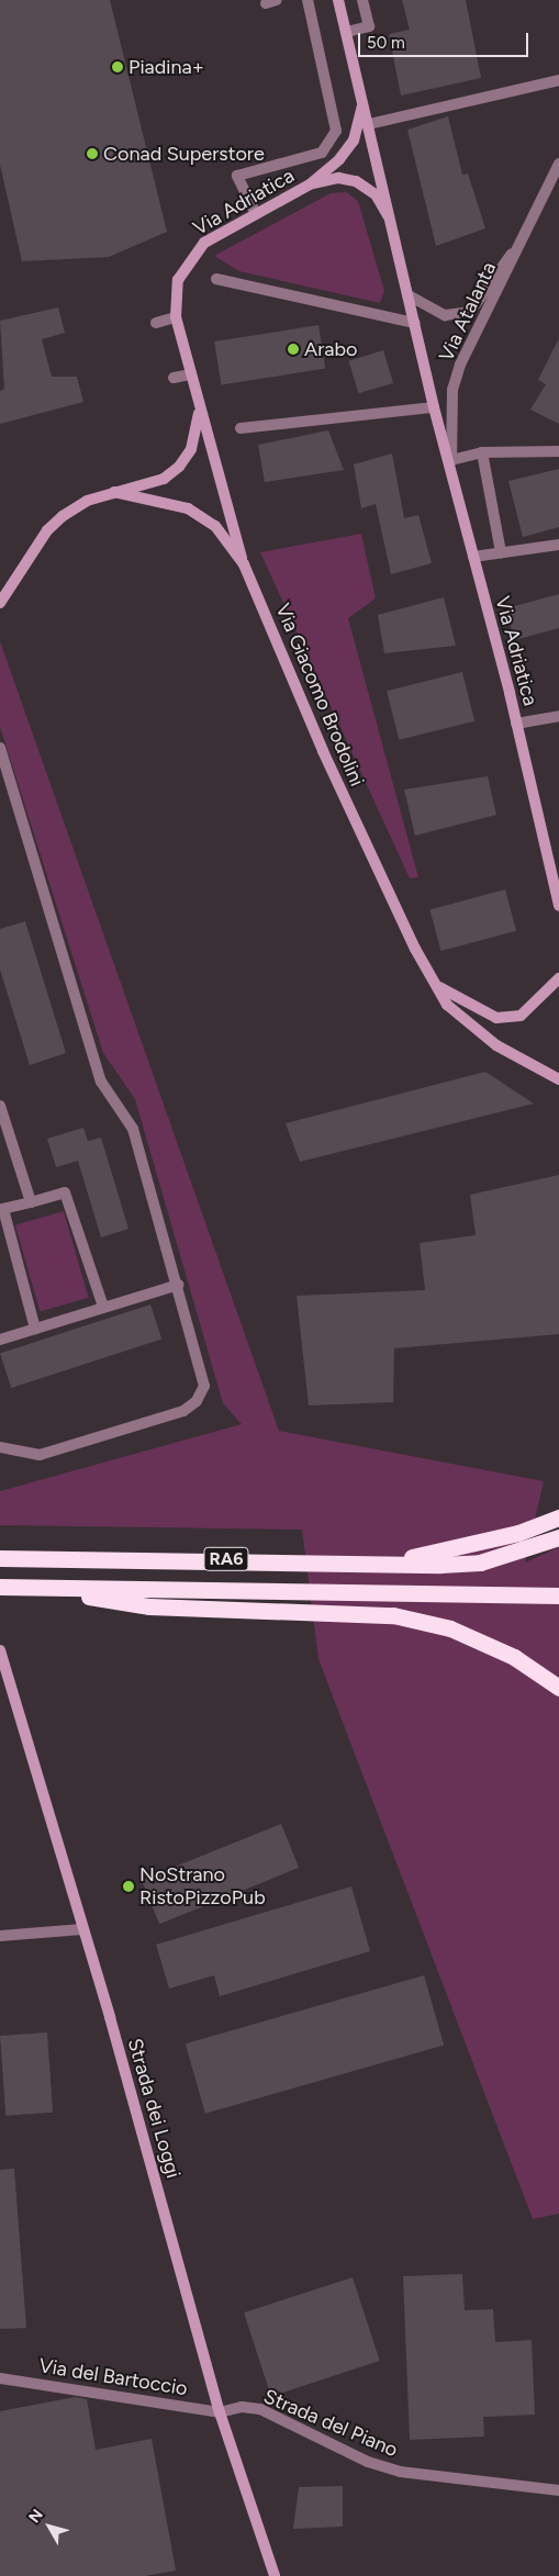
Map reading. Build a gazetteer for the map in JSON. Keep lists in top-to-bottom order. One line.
{"streets":{"highway":["RA6"],"main road":["Via Adriatica","Via Giacomo Brodolini","Strada dei Loggi"],"street":["Via Atalanta","Via del Bartoccio","Strada del Piano"]},"crossings":[["Via Adriatica","Via Atalanta"],["Via Adriatica","Via Giacomo Brodolini"],["Strada dei Loggi","Via del Bartoccio"],["Strada dei Loggi","Strada del Piano"],["Via del Bartoccio","Strada del Piano"]],"places":["Piadina+","Conad Superstore","Arabo","NoStrano RistoPizzoPub"],"scale_bar":"50 m","north":"top left"}
